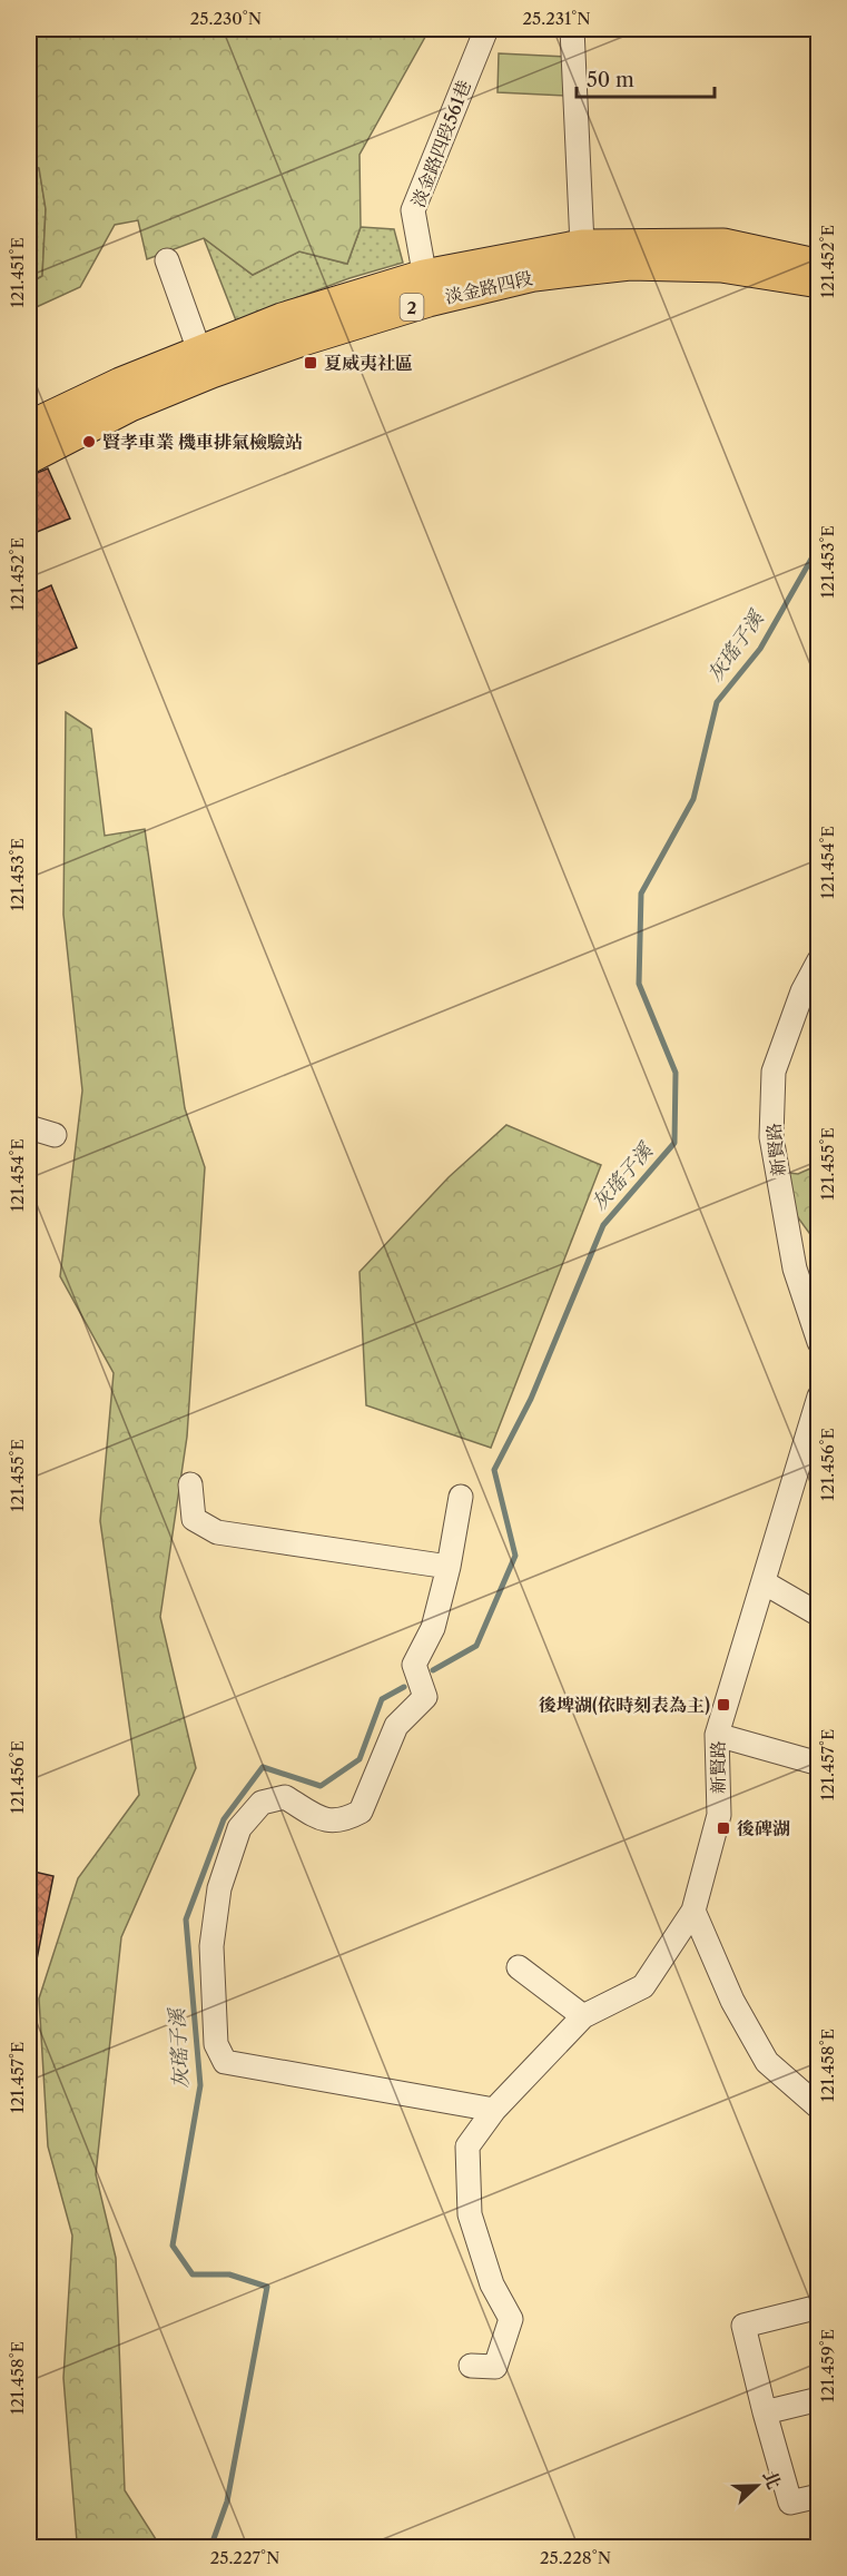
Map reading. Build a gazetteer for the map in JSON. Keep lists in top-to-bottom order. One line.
{"streets":{"main road":["淡金路四段","2"],"street":["淡金路四段561巷","新賢路"]},"crossings":[["淡金路四段561巷","淡金路四段"]],"water":["灰瑤子溪"],"places":{"transit":["夏威夷社區","後埤湖(依時刻表為主)","後碑湖"],"other":["賢孝車業 機車排氣檢驗站"]},"scale_bar":"50 m","north":"right","coordinates":["25.230°N","25.231°N","121.452°E","121.451°E","121.453°E","121.454°E","121.455°E","121.456°E","121.457°E","121.458°E","121.459°E","25.227°N","25.228°N"]}
